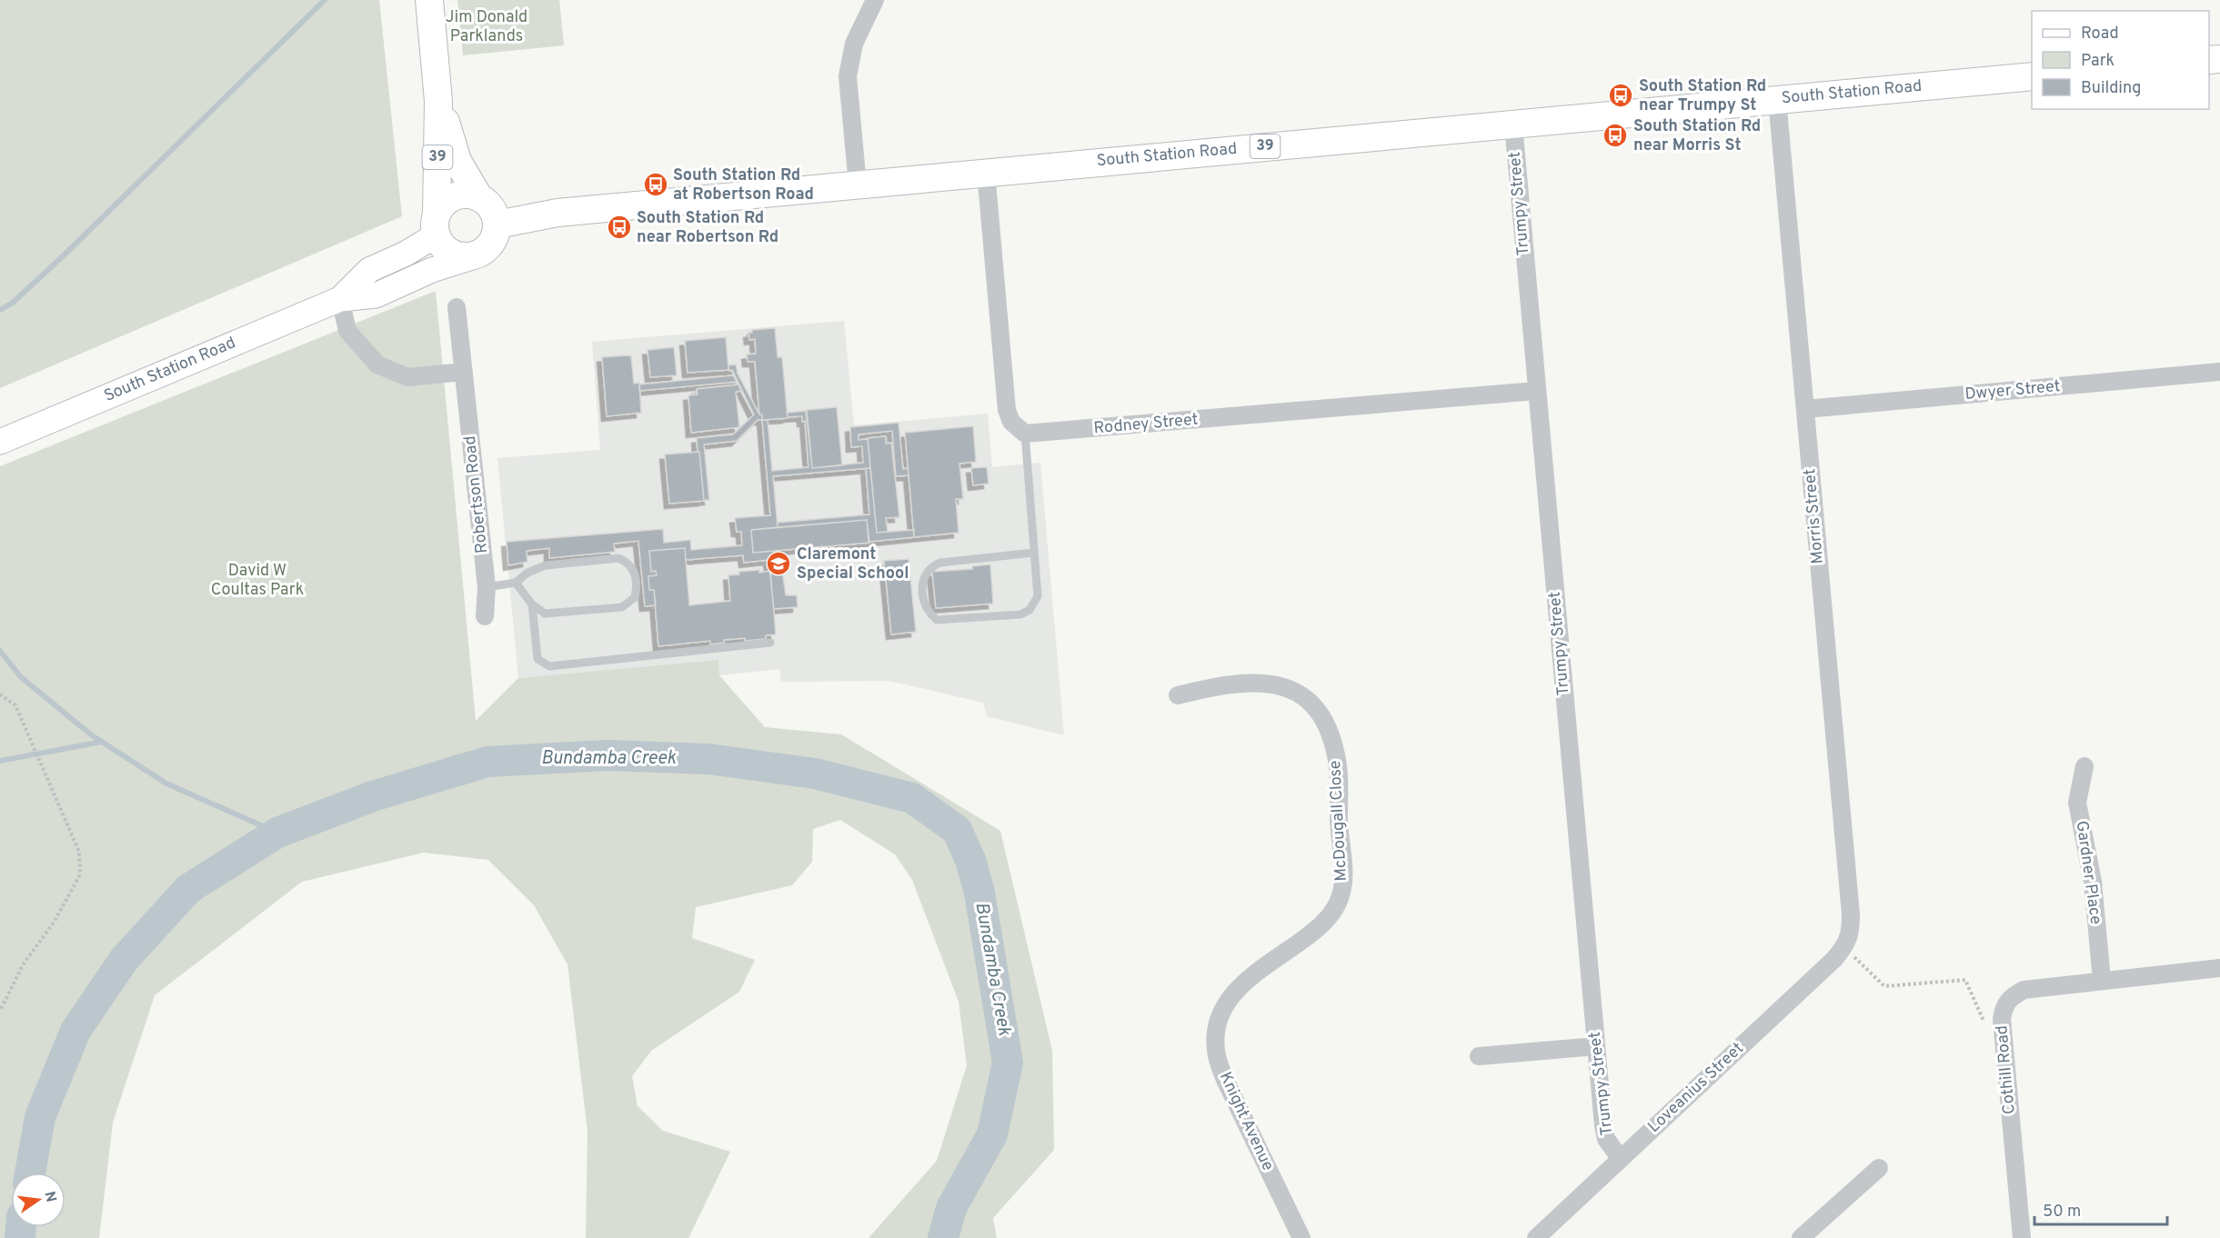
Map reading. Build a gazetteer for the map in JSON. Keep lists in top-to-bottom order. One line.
{"streets":{"main road":["South Station Road","39"],"street":["Trumpy Street","Dwyer Street","Rodney Street","Robertson Road","Morris Street","McDougall Close","Gardner Place","Cothill Road","Loveanius Street","Knight Avenue"]},"crossings":[["South Station Road","39"],["South Station Road","Trumpy Street"],["South Station Road","Morris Street"],["Trumpy Street","Rodney Street"],["Trumpy Street","Loveanius Street"],["Dwyer Street","Morris Street"],["Morris Street","Loveanius Street"],["McDougall Close","Knight Avenue"],["Gardner Place","Cothill Road"]],"water":["Bundamba Creek"],"parks":["Jim Donald Parklands","David W Coultas Park"],"places":{"bus stop":["South Station Rd near Trumpy St","South Station Rd near Morris St","South Station Rd at Robertson Road","South Station Rd near Robertson Rd"],"school or university":["Claremont Special School"]},"legend":["Road","Park","Building"],"scale_bar":"50 m","north":"right"}
